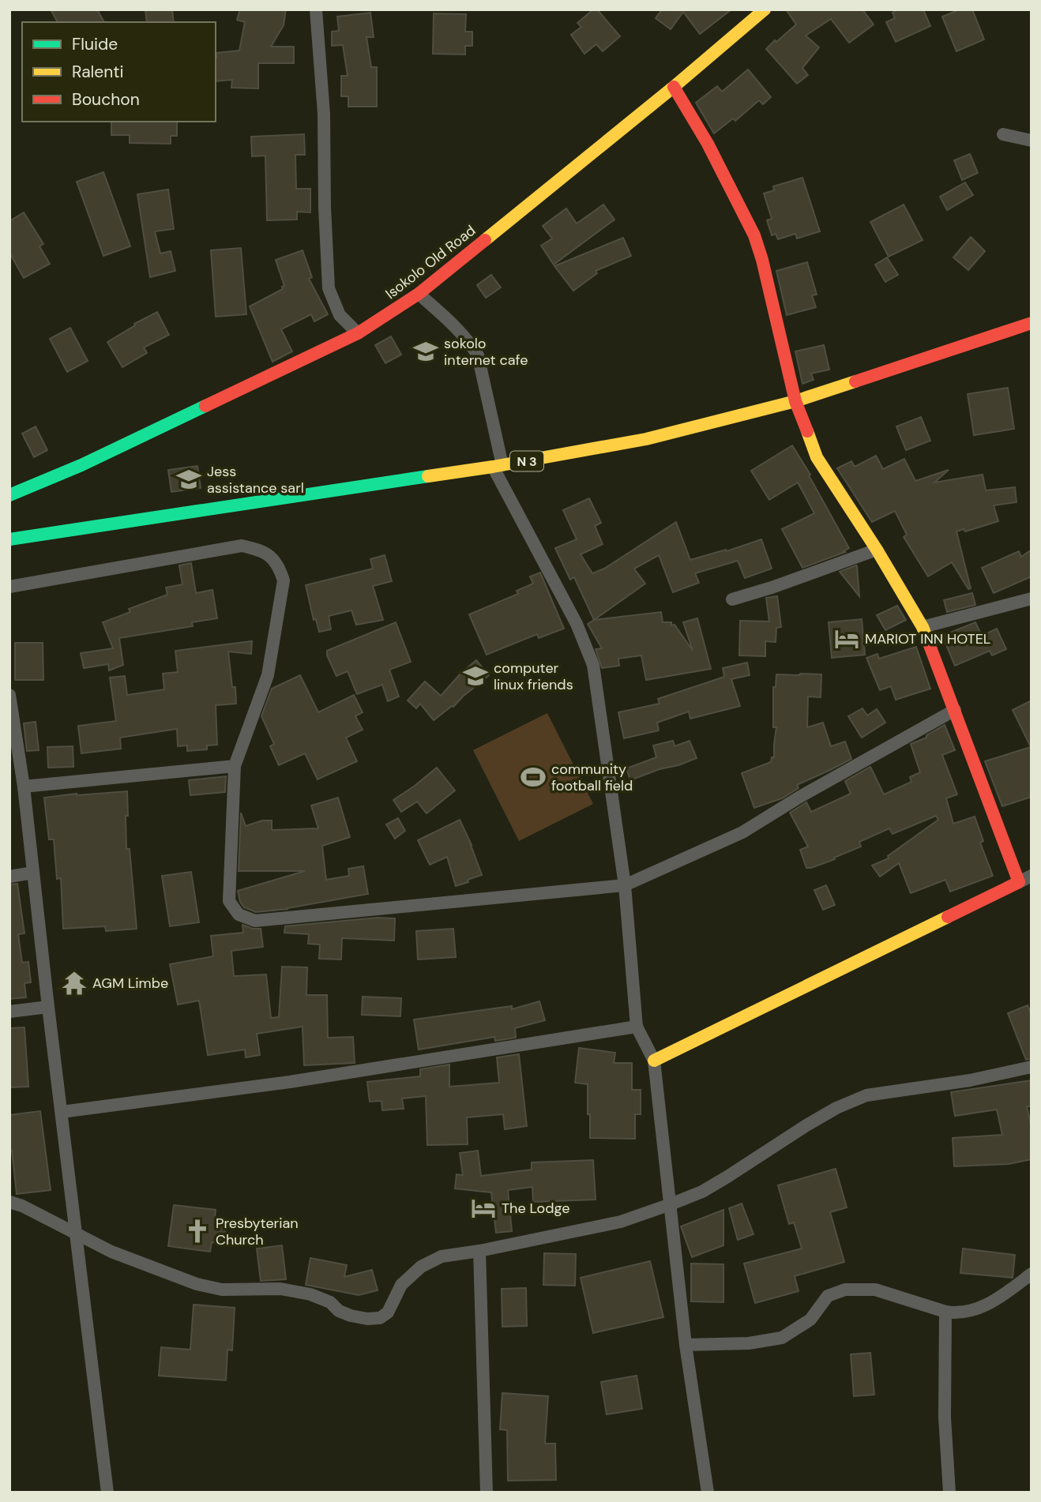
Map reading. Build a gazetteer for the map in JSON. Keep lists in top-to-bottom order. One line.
{"streets":{"main road":["Isokolo Old Road","N 3"]},"places":{"school or university":["sokolo internet cafe","Jess assistance sarl","computer linux friends"],"hotel":["MARIOT INN HOTEL","The Lodge"],"sports":["community football field"],"temple":["AGM Limbe"],"church":["Presbyterian Church"]},"legend":["Fluide","Ralenti","Bouchon"]}
